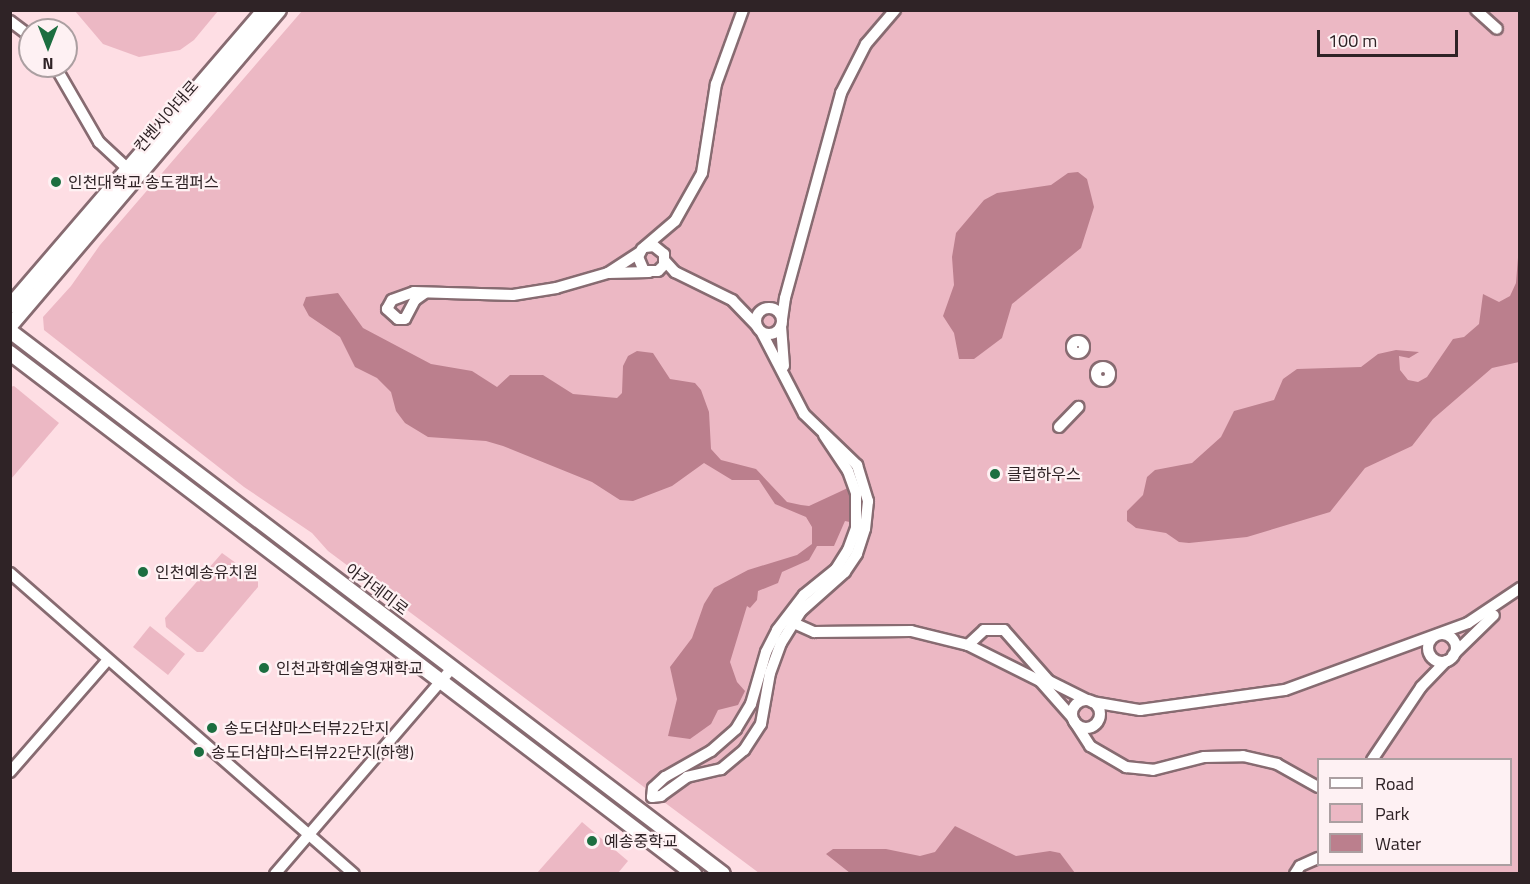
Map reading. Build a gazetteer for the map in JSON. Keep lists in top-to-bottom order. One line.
{"streets":{"main road":["컨벤시아대로","아카데미로"]},"places":["인천대학교 송도캠퍼스","클럽하우스","인천예송유치원","인천과학예술영재학교","송도더샵마스터뷰22단지","송도더샵마스터뷰22단지(하행)","예송중학교"],"legend":["Road","Park","Water"],"scale_bar":"100 m","north":"bottom"}
